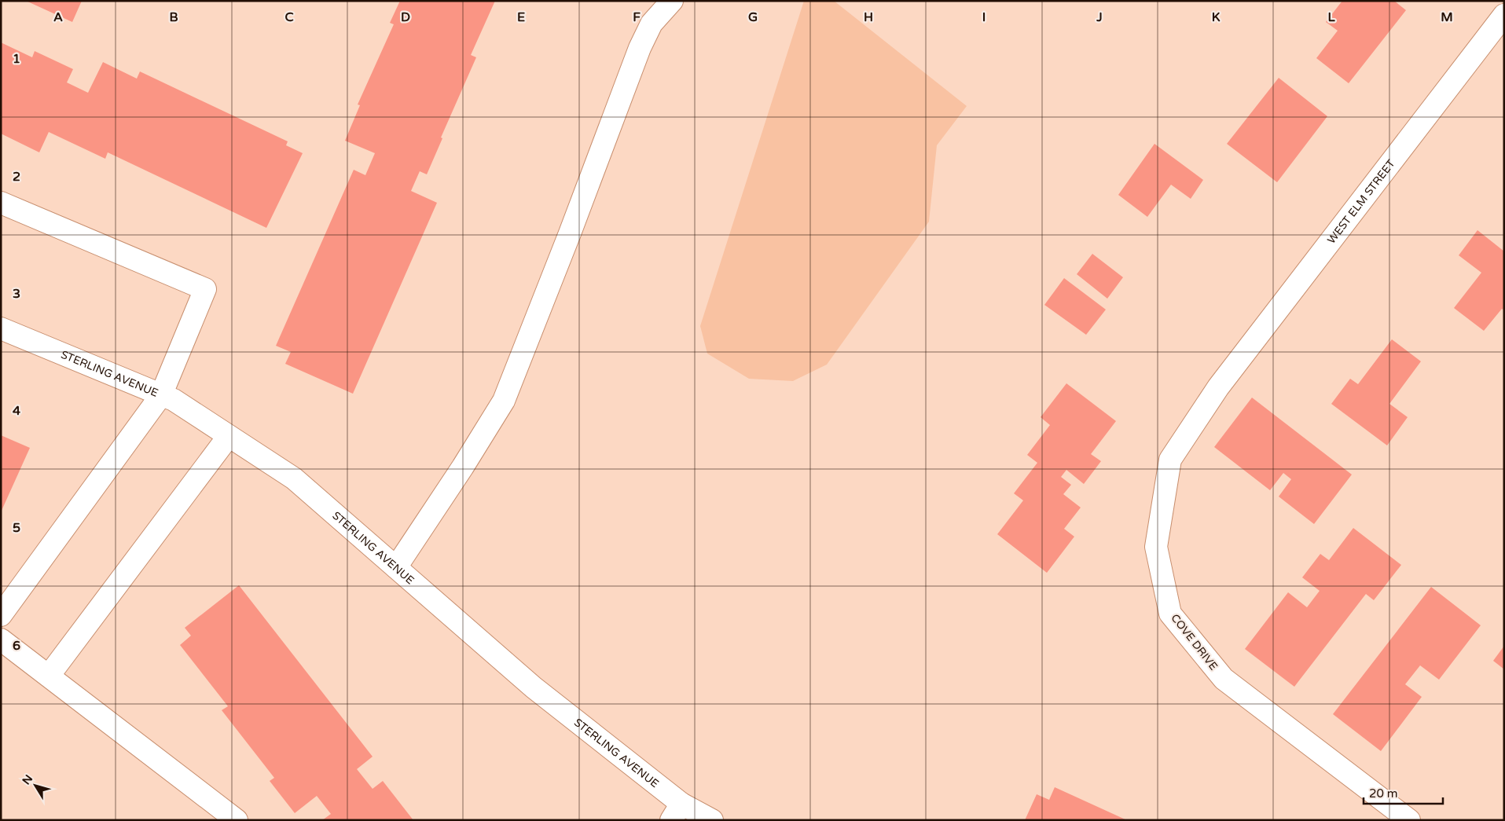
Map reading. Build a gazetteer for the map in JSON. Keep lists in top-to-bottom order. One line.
{"streets":{"street":["WEST ELM STREET","STERLING AVENUE","COVE DRIVE"]},"crossings":[["WEST ELM STREET","COVE DRIVE"]],"scale_bar":"20 m","north":"top left","grid":{"columns":["A","B","C","D","E","F","G","H","I","J","K","L","M"],"rows":["1","2","3","4","5","6"]}}
